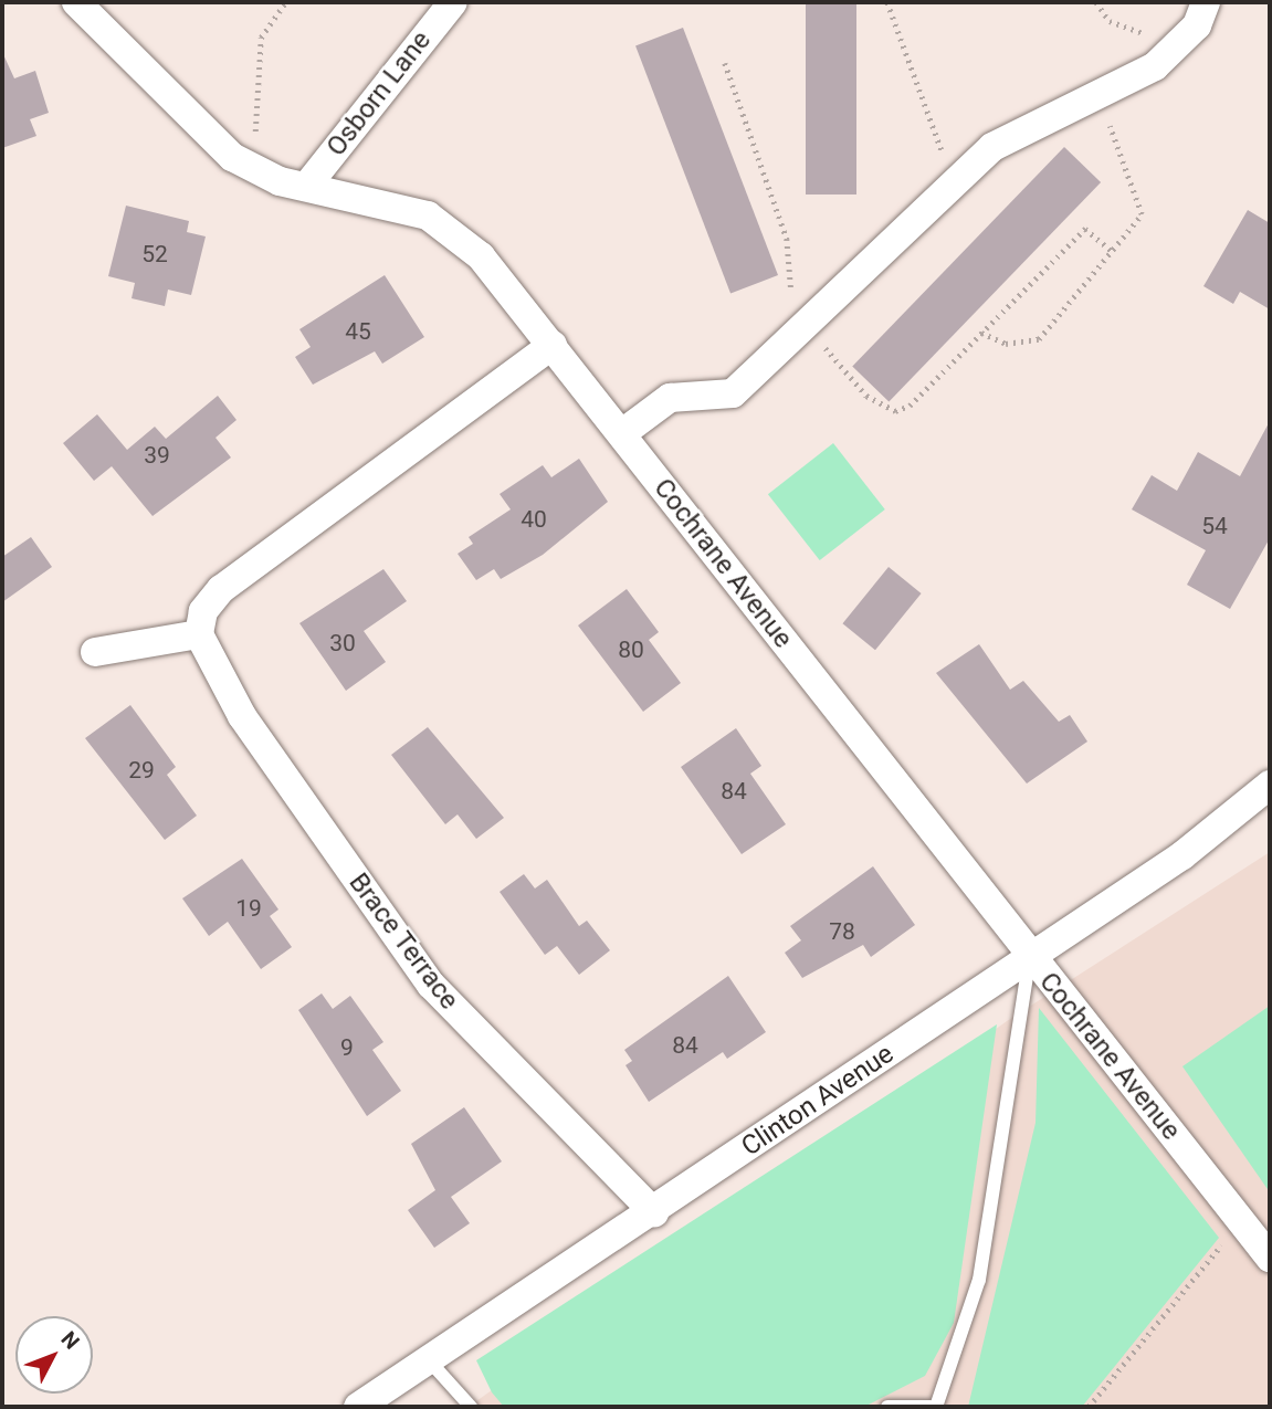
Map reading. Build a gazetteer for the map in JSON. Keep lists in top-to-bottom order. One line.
{"streets":{"street":["Osborn Lane","Cochrane Avenue","Brace Terrace","Clinton Avenue"]},"crossings":[["Osborn Lane","Cochrane Avenue"],["Cochrane Avenue","Clinton Avenue"],["Brace Terrace","Clinton Avenue"]],"house_numbers":["52","45","39","40","54","30","80","29","84","19","78","84","9"],"north":"top right"}
